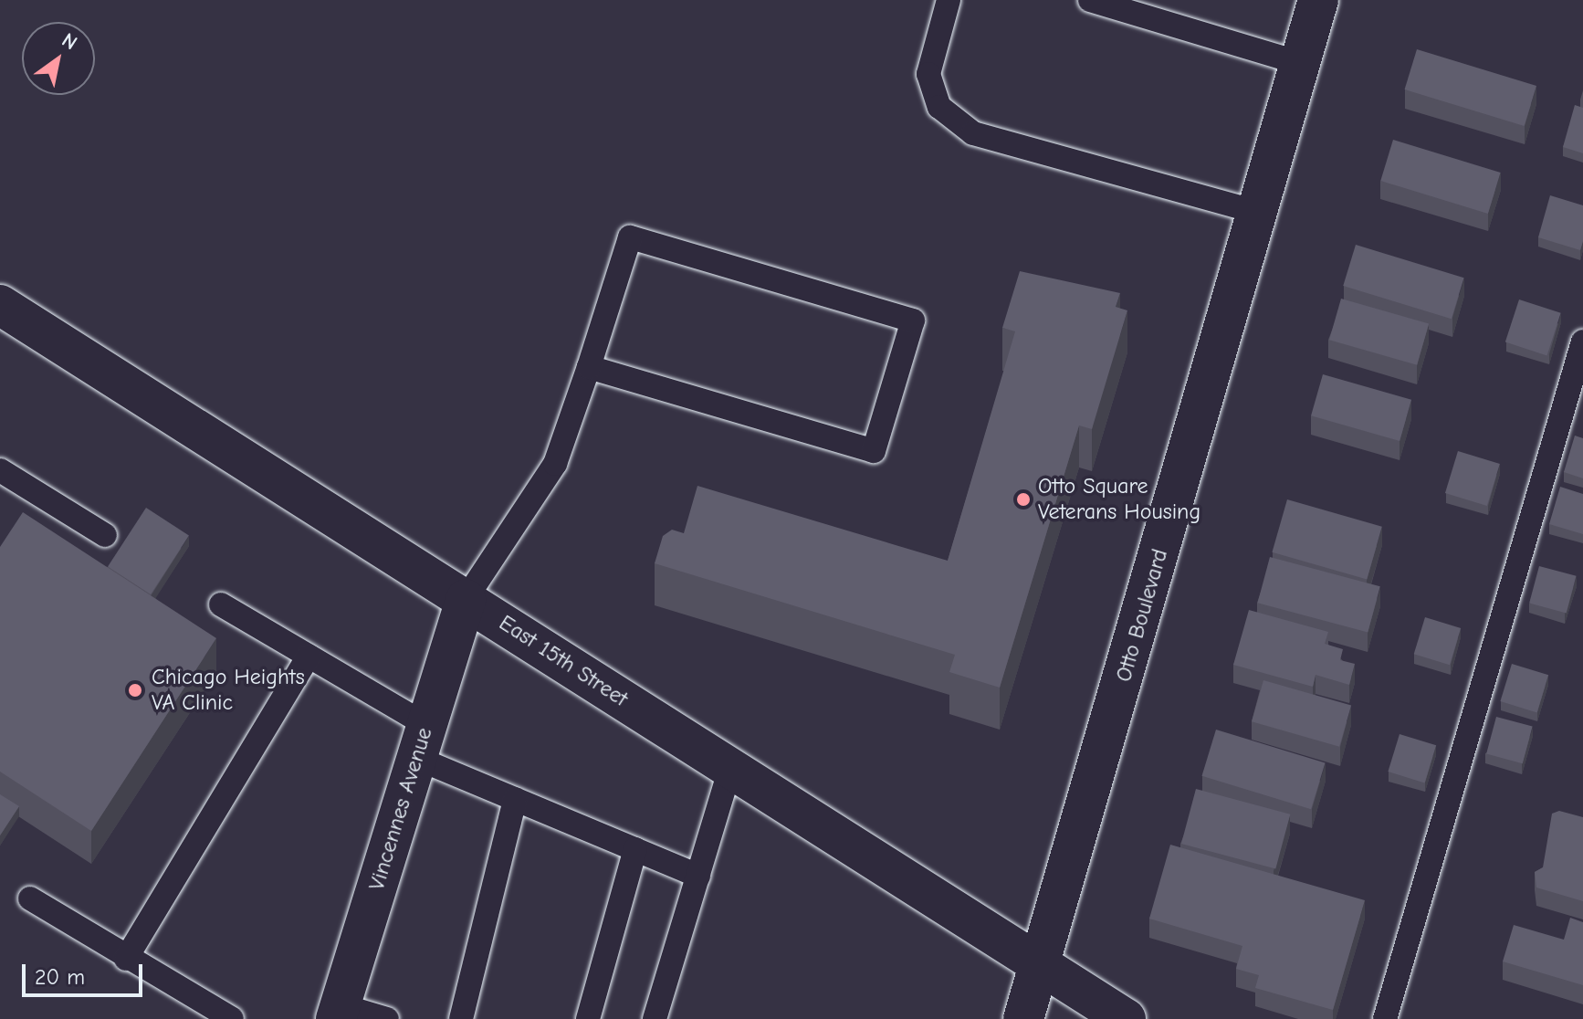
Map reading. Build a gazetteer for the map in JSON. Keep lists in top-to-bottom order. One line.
{"streets":{"street":["Otto Boulevard","East 15th Street","Vincennes Avenue"]},"crossings":[["Otto Boulevard","East 15th Street"],["East 15th Street","Vincennes Avenue"]],"places":["Otto Square Veterans Housing","Chicago Heights VA Clinic"],"scale_bar":"20 m","north":"top right"}
